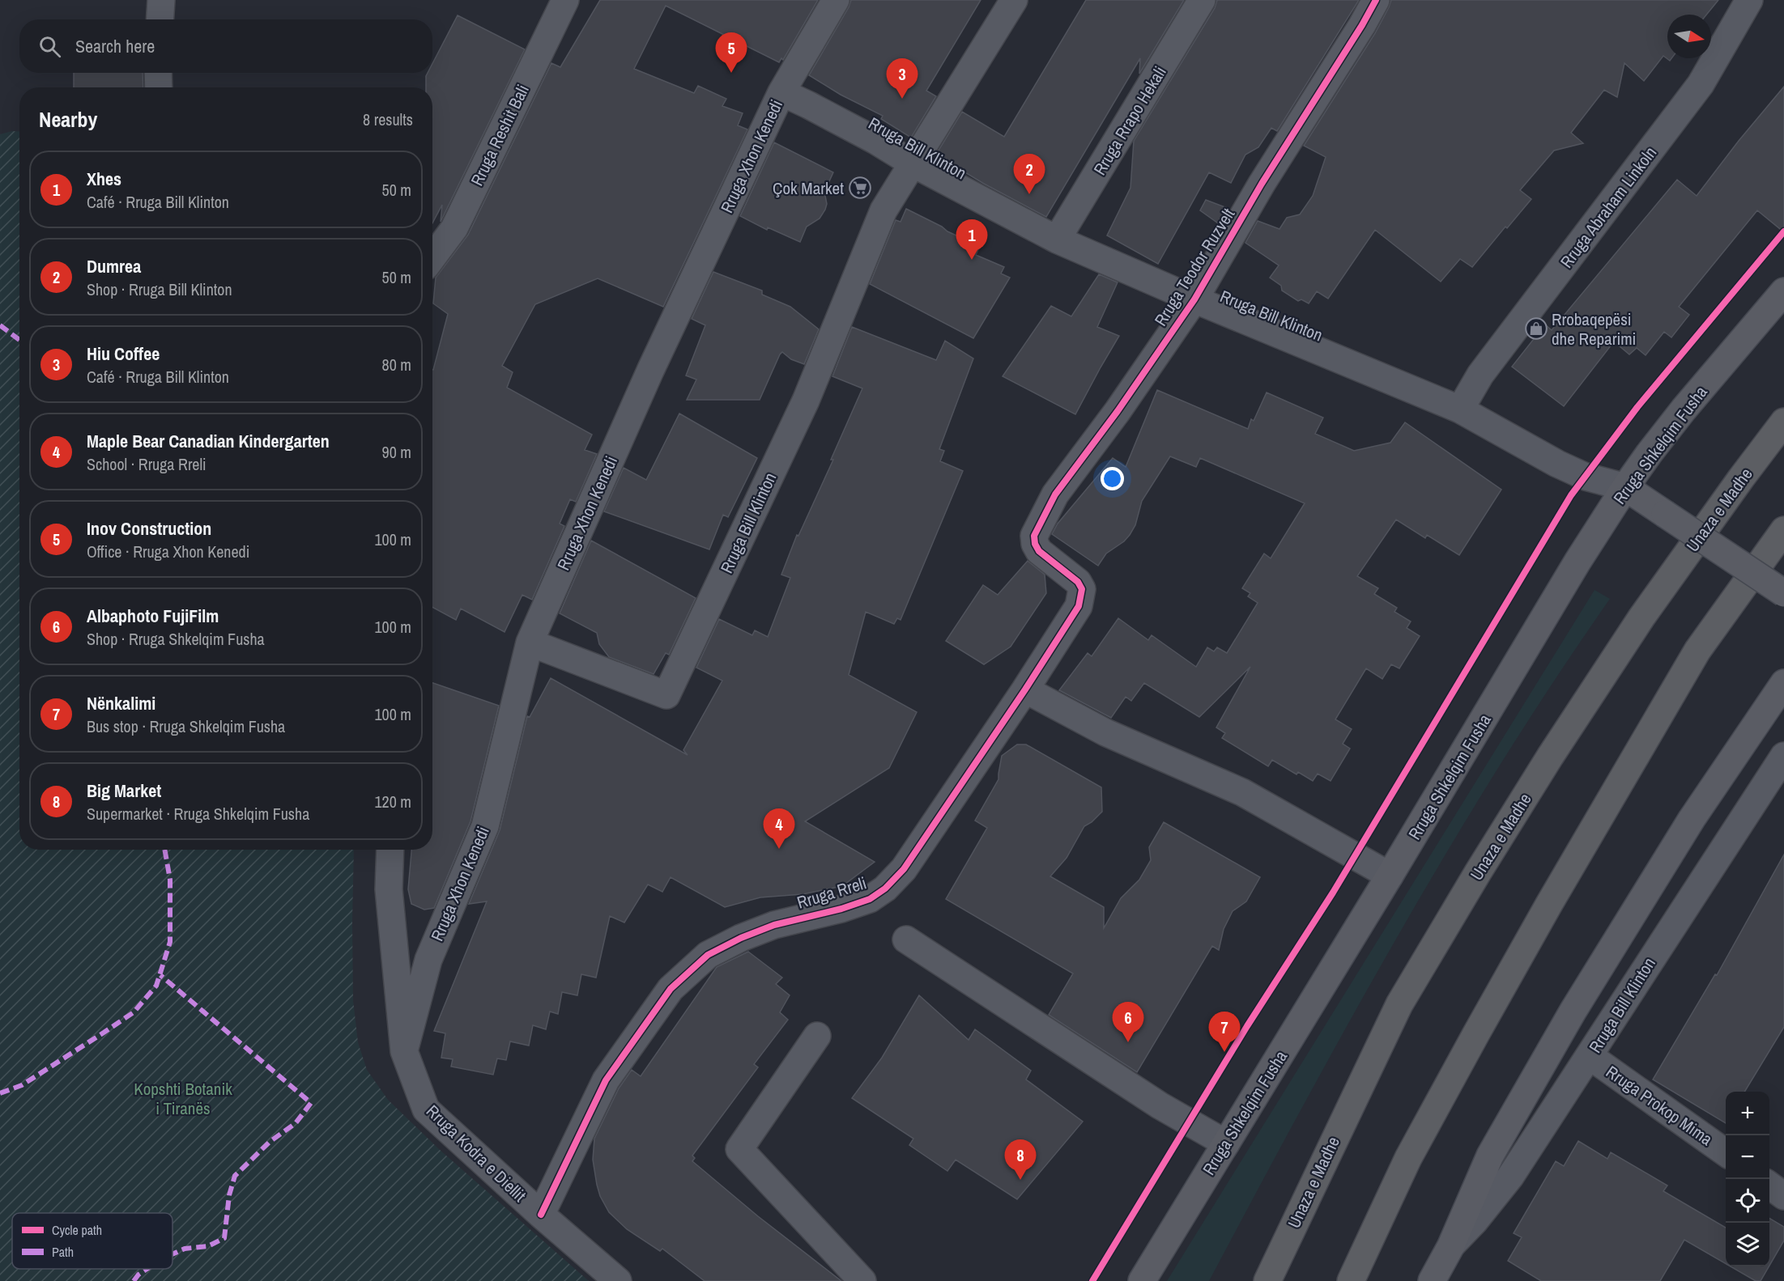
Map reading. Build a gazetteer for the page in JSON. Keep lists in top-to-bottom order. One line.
{"streets":{"highway":["Unaza e Madhe"],"main road":["Rruga Bill Klinton","Rruga Shkelqim Fusha"],"street":["Rruga Rrapo Hekali","Rruga Reshit Bali","Rruga Xhon Kenedi","Rruga Abraham Linkoln","Rruga Teodor Ruzvelt","Rruga Rreli","Rruga Prokop Mima","Rruga Kodra e Diellit"]},"crossings":[["Rruga Rrapo Hekali","Rruga Bill Klinton"],["Rruga Bill Klinton","Rruga Xhon Kenedi"],["Rruga Bill Klinton","Rruga Abraham Linkoln"],["Rruga Bill Klinton","Rruga Teodor Ruzvelt"],["Rruga Bill Klinton","Rruga Shkelqim Fusha"],["Rruga Bill Klinton","Rruga Prokop Mima"],["Rruga Xhon Kenedi","Rruga Kodra e Diellit"],["Rruga Teodor Ruzvelt","Rruga Rreli"],["Rruga Rreli","Rruga Kodra e Diellit"]],"parks":["Kopshti Botanik i Tiranës"],"places":{"supermarket":["Çok Market"],"shop":["Rrobaqepësi dhe Reparimi"]},"legend":["Cycle path","Path"],"north":"right","page":{"search":"Search here","pins":["5","3","2","1","4","6","7","8"],"heading":["Nearby","8 results"],"list":[{"mark":"1","name":"Xhes","note":"Café · Rruga Bill Klinton","value":"50 m"},{"mark":"2","name":"Dumrea","note":"Shop · Rruga Bill Klinton","value":"50 m"},{"mark":"3","name":"Hiu Coffee","note":"Café · Rruga Bill Klinton","value":"80 m"},{"mark":"4","name":"Maple Bear Canadian Kindergarten","note":"School · Rruga Rreli","value":"90 m"},{"mark":"5","name":"Inov Construction","note":"Office · Rruga Xhon Kenedi","value":"100 m"},{"mark":"6","name":"Albaphoto FujiFilm","note":"Shop · Rruga Shkelqim Fusha","value":"100 m"},{"mark":"7","name":"Nënkalimi","note":"Bus stop · Rruga Shkelqim Fusha","value":"100 m"},{"mark":"8","name":"Big Market","note":"Supermarket · Rruga Shkelqim Fusha","value":"120 m"}],"map_buttons":["+","−"]}}
